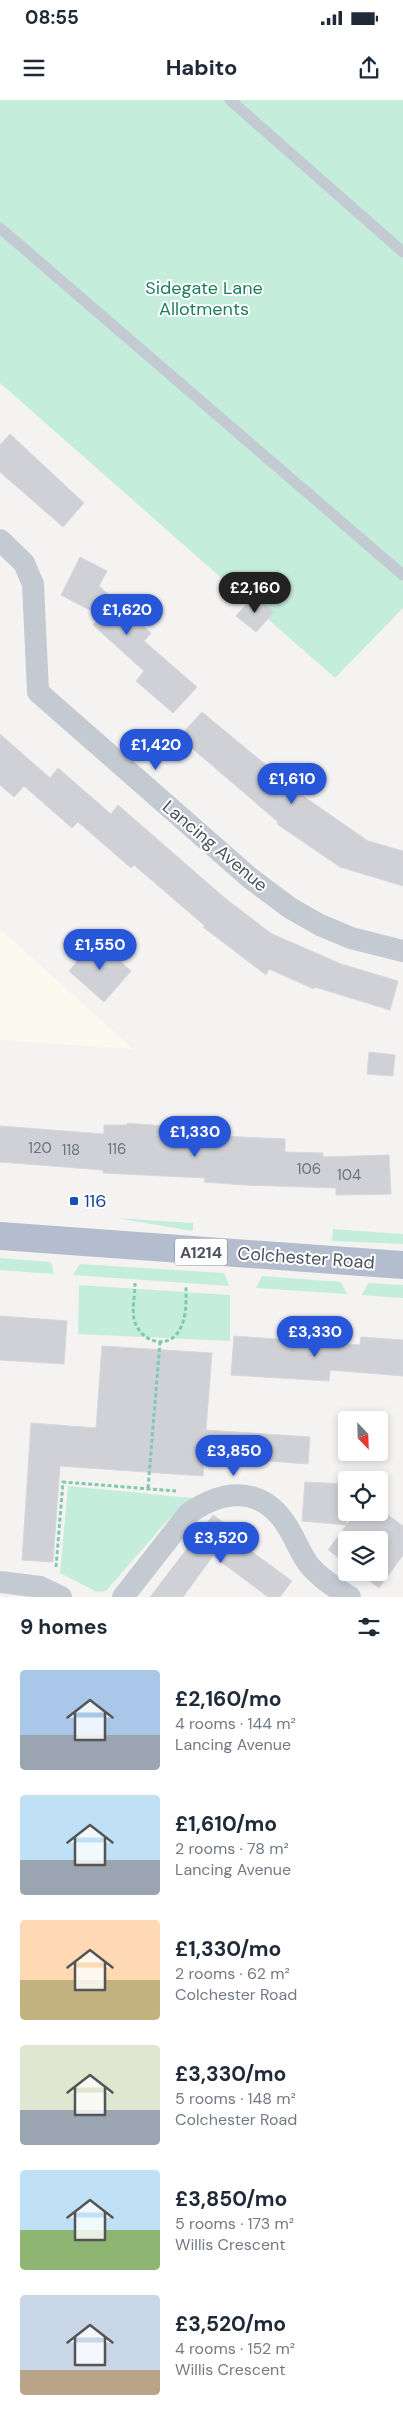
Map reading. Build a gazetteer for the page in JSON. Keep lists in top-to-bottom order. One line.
{"streets":{"main road":["A1214","Colchester Road"],"street":["Lancing Avenue"]},"parks":["Sidegate Lane Allotments"],"places":{"transit":["116"]},"house_numbers":["120","116","118","106","104"],"north":"bottom right","page":{"status":"08:55","header":"Habito","price":["£2,160","£1,620","£1,420","£1,610","£1,550","£1,330","£3,330","£3,850","£3,520"],"heading":"9 homes","list":[{"name":"£2,160/mo","note":"4 rooms · 144 m² · Lancing Avenue"},{"name":"£1,610/mo","note":"2 rooms · 78 m² · Lancing Avenue"},{"name":"£1,330/mo","note":"2 rooms · 62 m² · Colchester Road"},{"name":"£3,330/mo","note":"5 rooms · 148 m² · Colchester Road"},{"name":"£3,850/mo","note":"5 rooms · 173 m² · Willis Crescent"},{"name":"£3,520/mo","note":"4 rooms · 152 m² · Willis Crescent"}]}}
